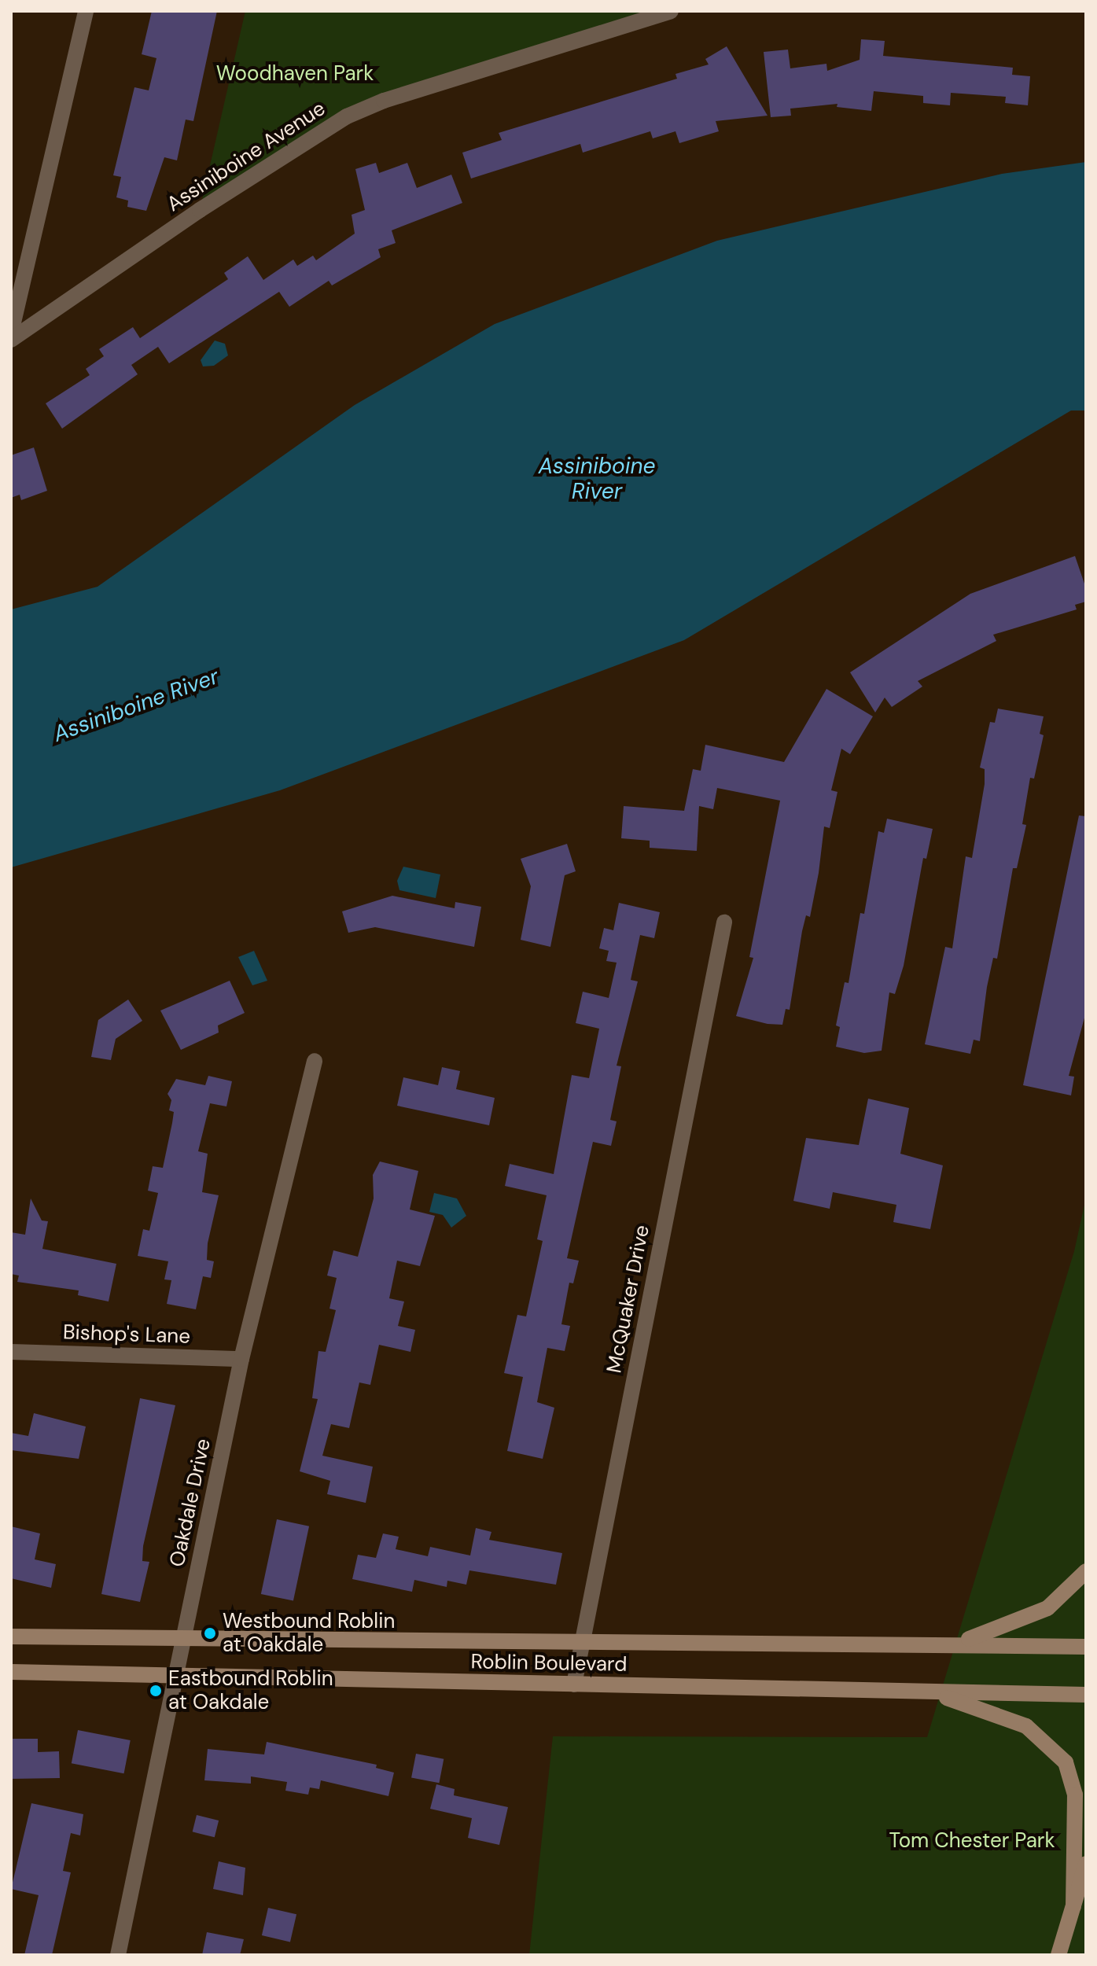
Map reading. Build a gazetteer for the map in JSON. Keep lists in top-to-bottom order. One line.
{"streets":{"main road":["Roblin Boulevard"],"street":["Assiniboine Avenue","McQuaker Drive","Bishop's Lane","Oakdale Drive"]},"crossings":[["McQuaker Drive","Roblin Boulevard"],["Bishop's Lane","Oakdale Drive"],["Oakdale Drive","Roblin Boulevard"]],"water":["Assiniboine River"],"parks":["Woodhaven Park","Tom Chester Park"],"places":["Westbound Roblin at Oakdale","Eastbound Roblin at Oakdale"]}
